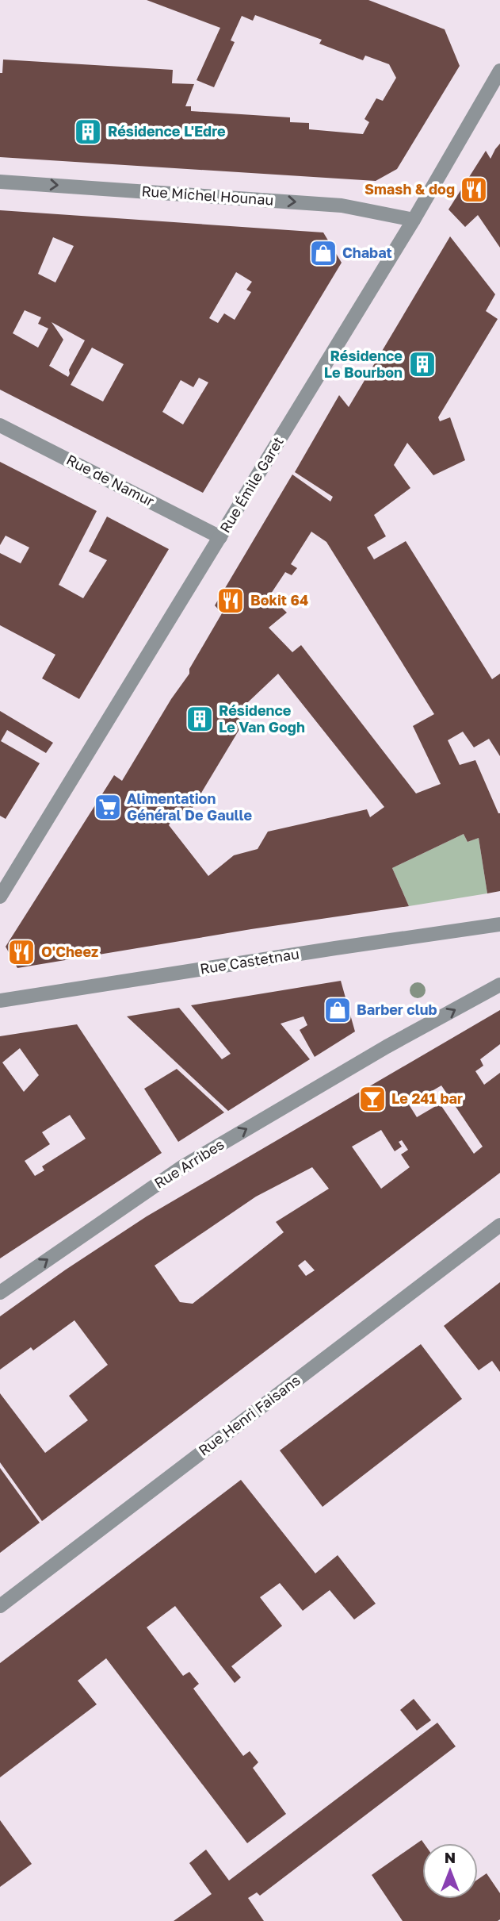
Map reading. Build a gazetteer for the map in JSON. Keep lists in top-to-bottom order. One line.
{"streets":{"street":["Rue Michel Hounau","Rue de Namur","Rue Émile Garet","Rue Castetnau","Rue Arribes","Rue Henri Faisans"]},"crossings":[["Rue Michel Hounau","Rue Émile Garet"],["Rue de Namur","Rue Émile Garet"]],"one_way":["Rue Michel Hounau","Rue Arribes"],"places":{"building":["Résidence L'Edre","Résidence Le Bourbon","Résidence Le Van Gogh"],"restaurant":["Smash & dog","Bokit 64","O'Cheez"],"shop":["Chabat","Barber club"],"supermarket":["Alimentation Général De Gaulle"],"bar":["Le 241 bar"]},"north":"top"}
